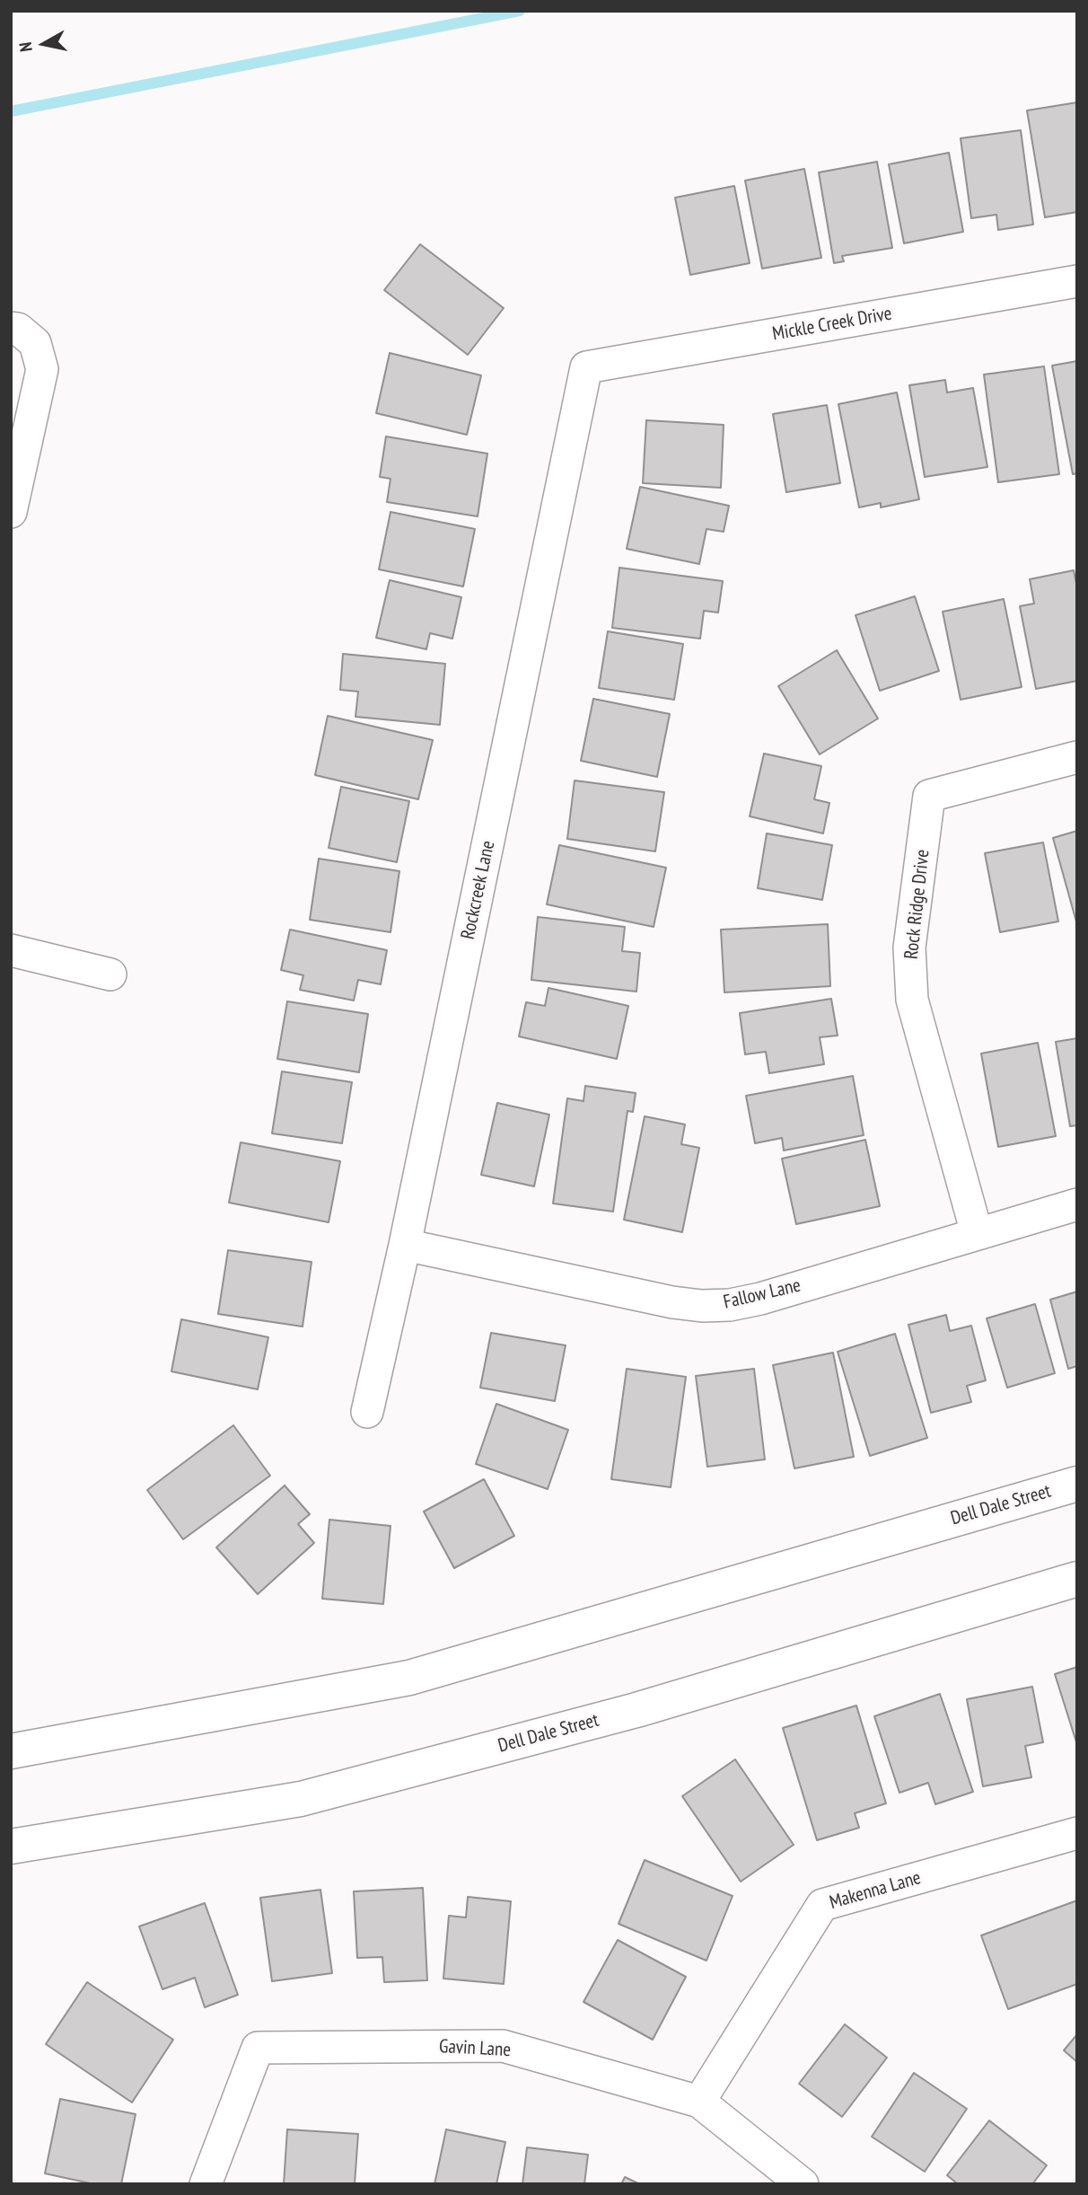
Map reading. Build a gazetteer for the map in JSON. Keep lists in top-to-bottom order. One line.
{"streets":{"main road":["Dell Dale Street"],"street":["Mickle Creek Drive","Rockcreek Lane","Rock Ridge Drive","Fallow Lane","Makenna Lane","Gavin Lane"]},"crossings":[["Mickle Creek Drive","Rockcreek Lane"],["Rockcreek Lane","Fallow Lane"],["Rock Ridge Drive","Fallow Lane"],["Makenna Lane","Gavin Lane"]],"north":"left"}
